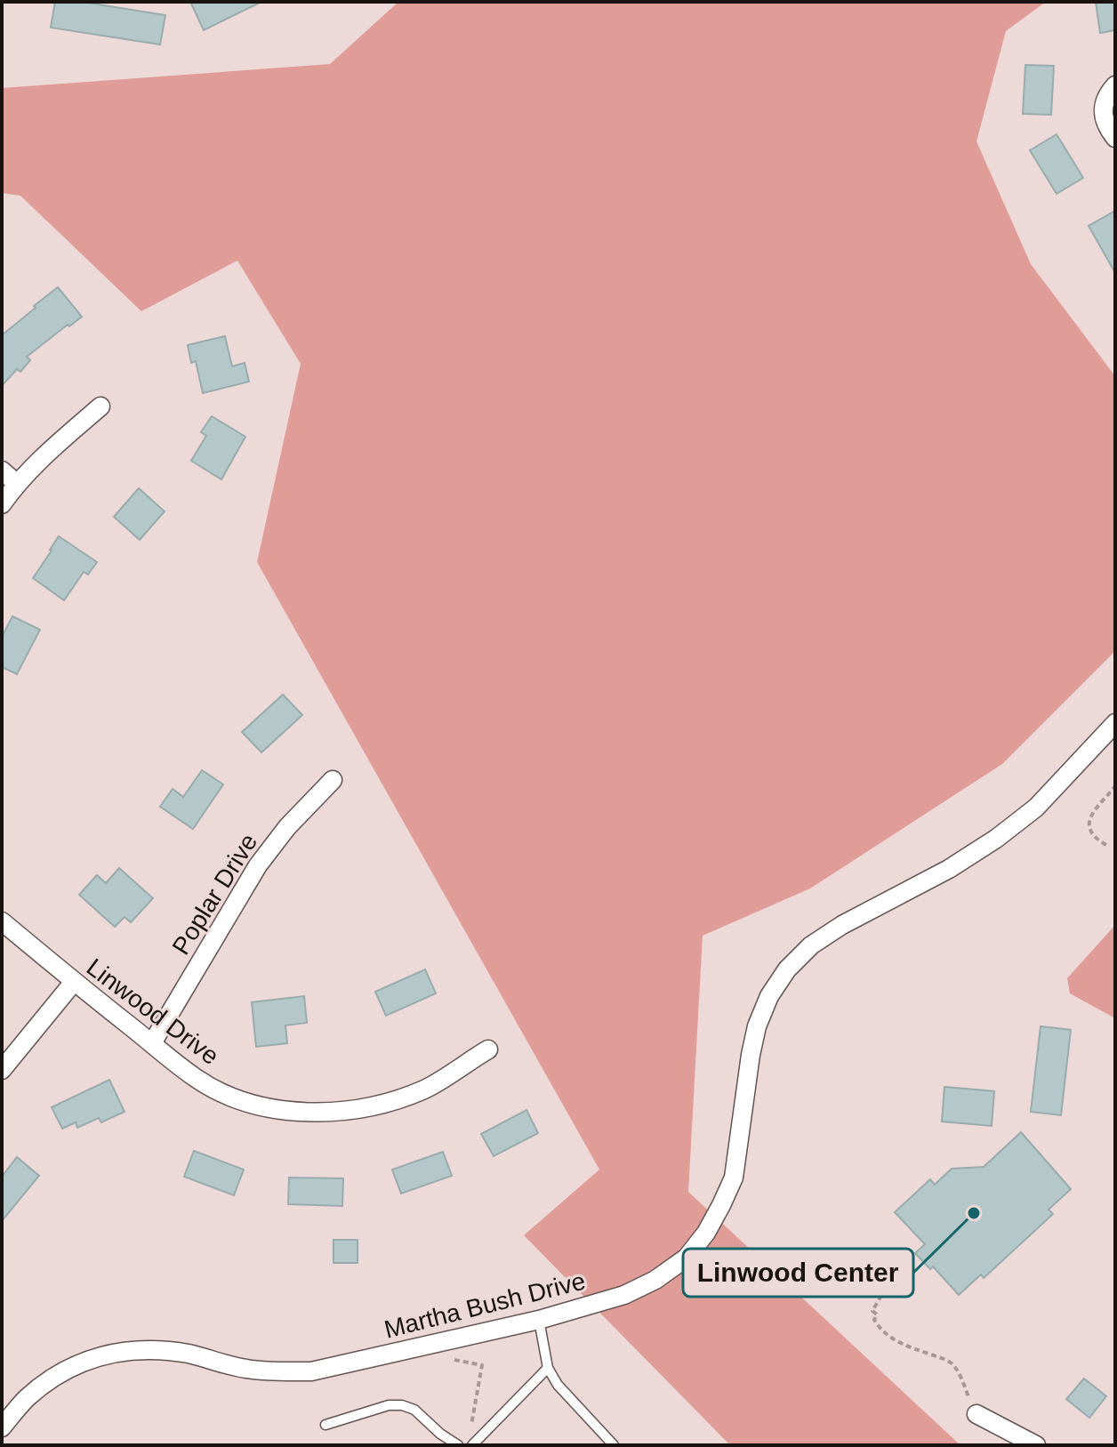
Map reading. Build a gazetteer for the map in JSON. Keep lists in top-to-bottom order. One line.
{"streets":{"street":["Poplar Drive","Linwood Drive","Martha Bush Drive"]},"crossings":[["Poplar Drive","Linwood Drive"]],"places":["Linwood Center"]}
